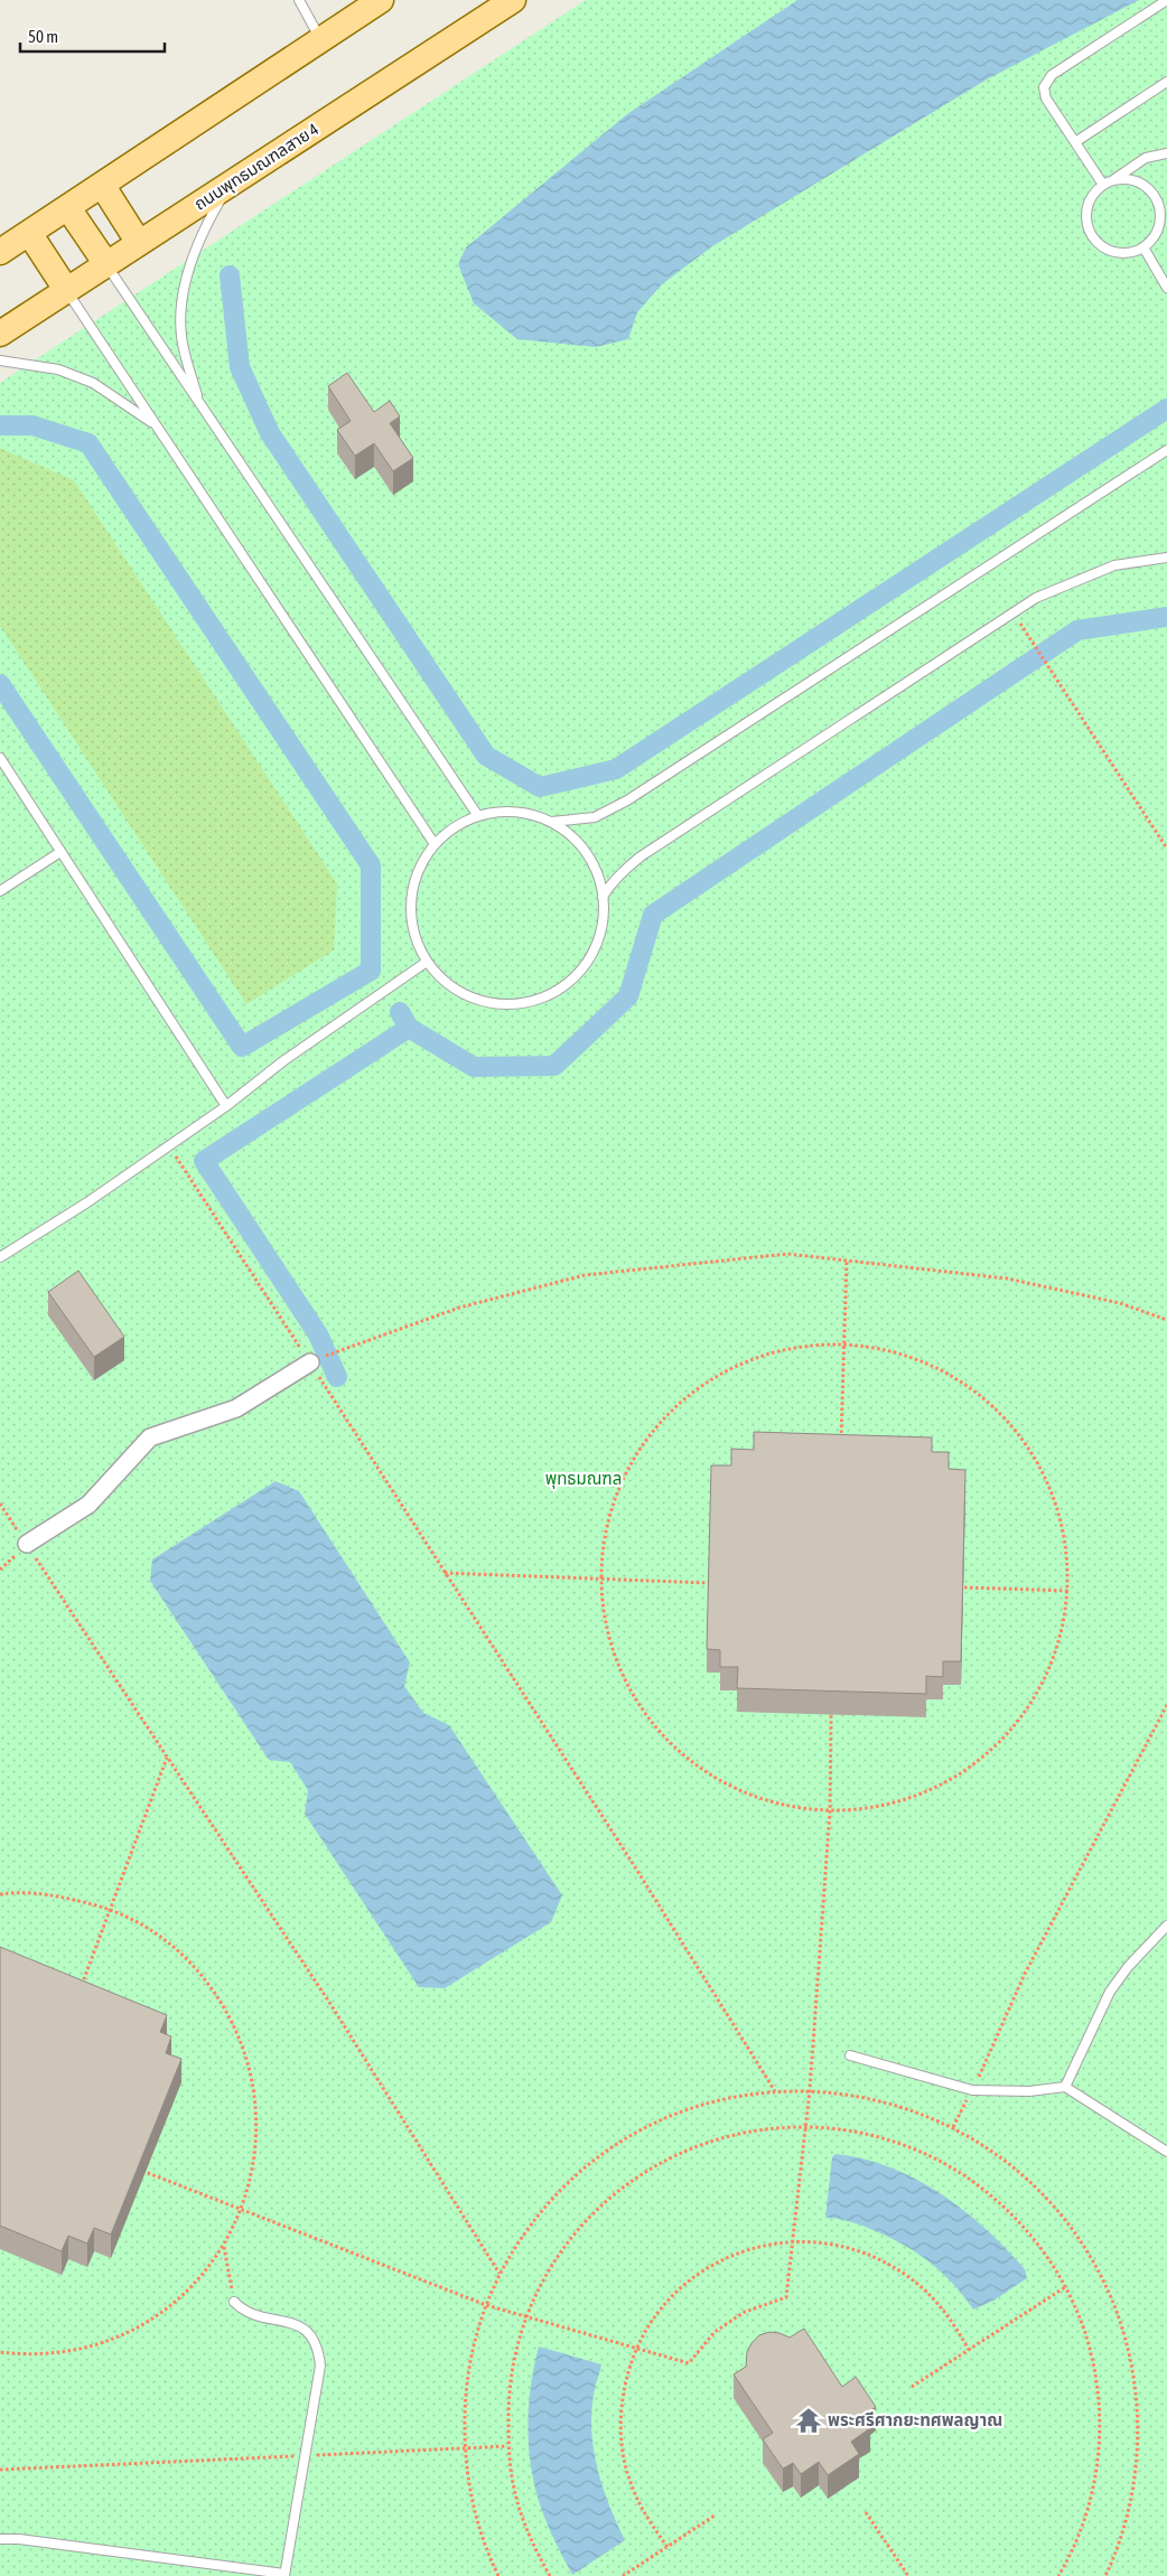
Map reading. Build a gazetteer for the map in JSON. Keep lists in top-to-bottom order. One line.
{"streets":{"main road":["ถนนพุทธมณฑลสาย 4"]},"parks":["พุทธมณฑล"],"places":{"temple":["พระศรีศากยะทศพลญาณ"]},"scale_bar":"50 m"}
